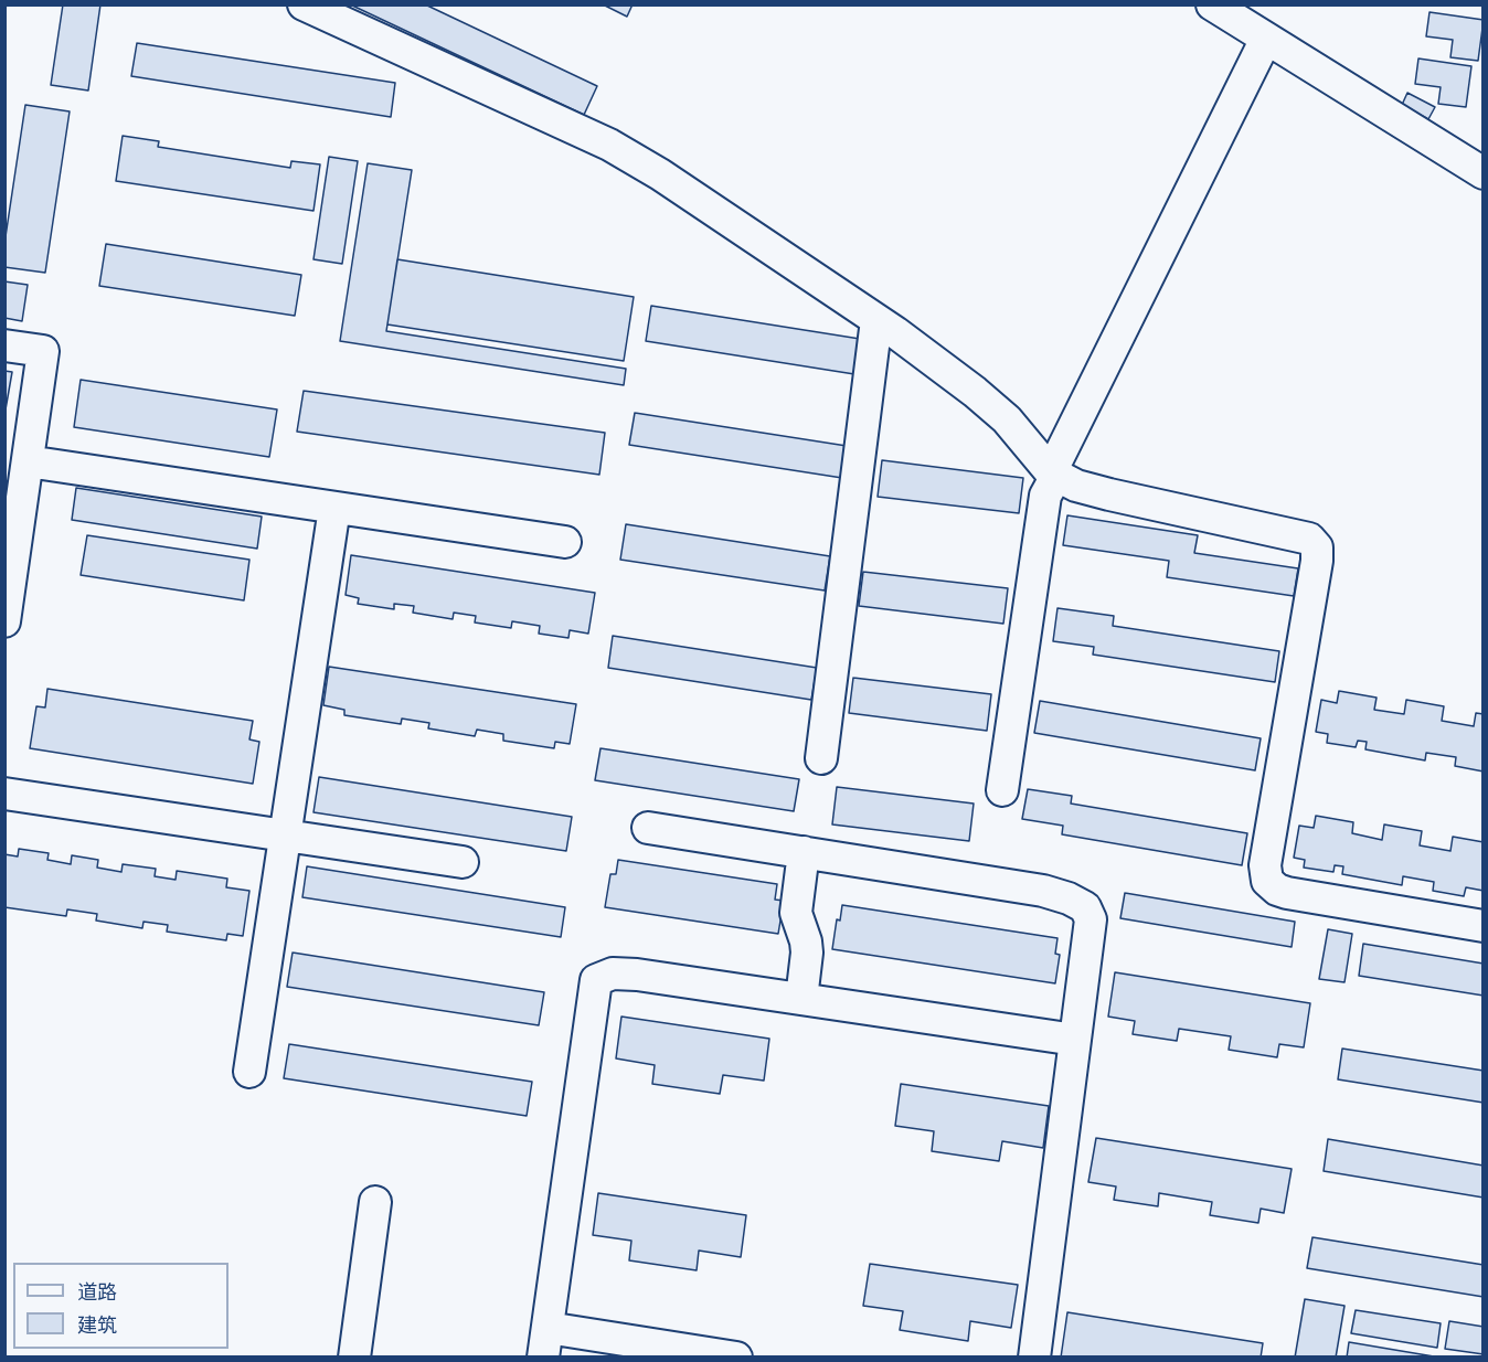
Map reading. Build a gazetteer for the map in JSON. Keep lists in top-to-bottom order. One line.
{"legend":["道路","建筑"]}
